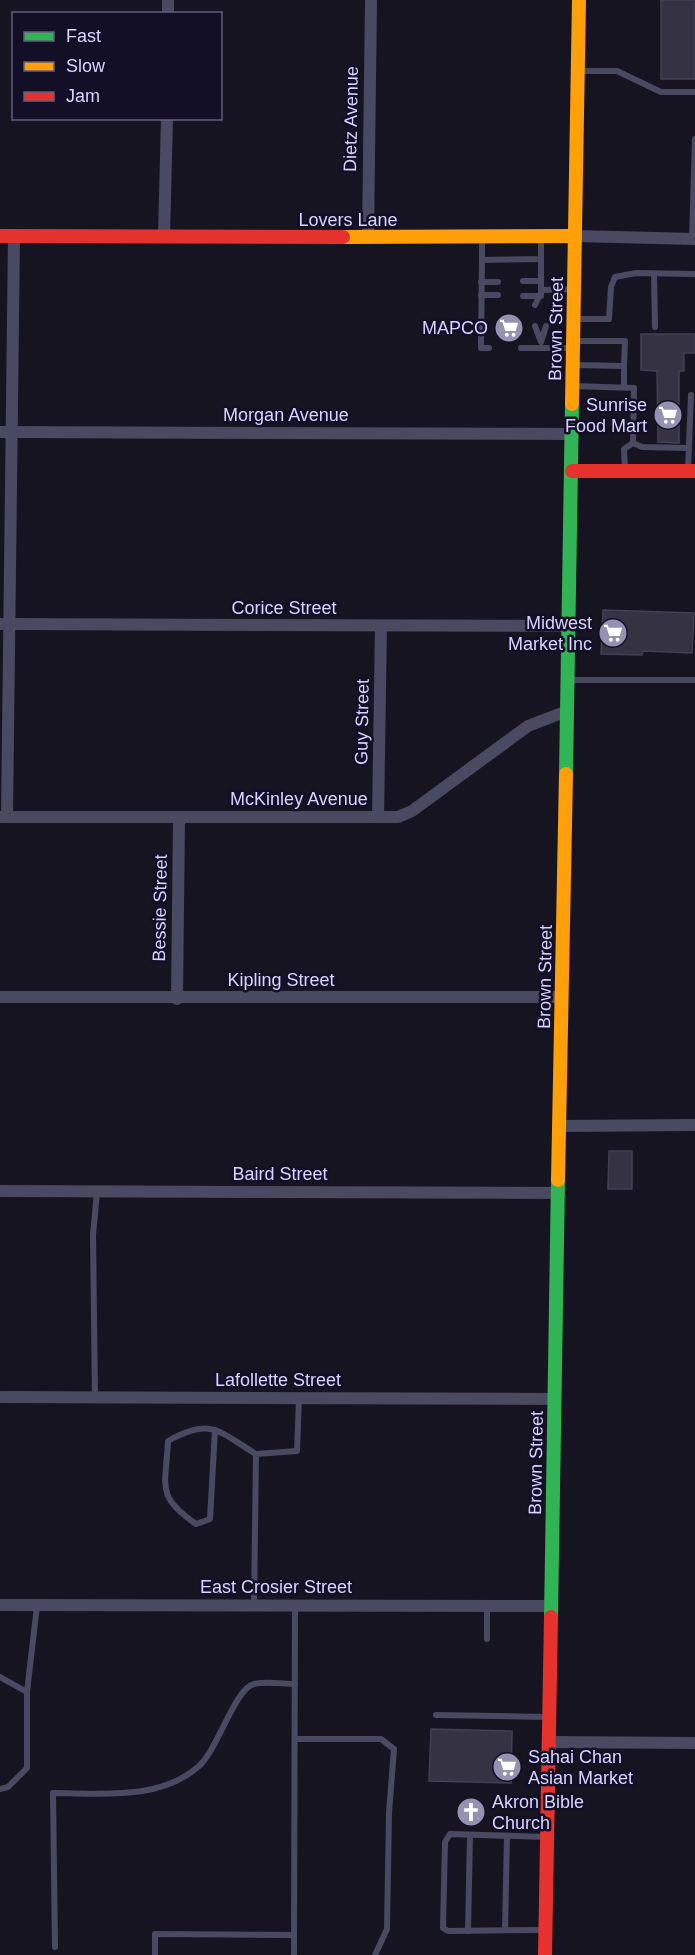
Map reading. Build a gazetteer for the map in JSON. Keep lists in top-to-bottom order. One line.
{"streets":{"main road":["Lovers Lane","Brown Street"],"street":["Dietz Avenue","Morgan Avenue","Corice Street","Guy Street","McKinley Avenue","Bessie Street","Kipling Street","Baird Street","Lafollette Street","East Crosier Street"]},"crossings":[["Dietz Avenue","Lovers Lane"],["Lovers Lane","Brown Street"],["Brown Street","Morgan Avenue"],["Brown Street","Corice Street"],["Brown Street","McKinley Avenue"],["Brown Street","Kipling Street"],["Brown Street","Baird Street"],["Brown Street","Lafollette Street"],["Brown Street","East Crosier Street"],["Corice Street","Guy Street"],["Guy Street","McKinley Avenue"],["McKinley Avenue","Bessie Street"],["Bessie Street","Kipling Street"]],"places":{"supermarket":["MAPCO","Sunrise Food Mart","Midwest Market Inc","Sahai Chan Asian Market"],"church":["Akron Bible Church"]},"legend":["Fast","Slow","Jam"]}
